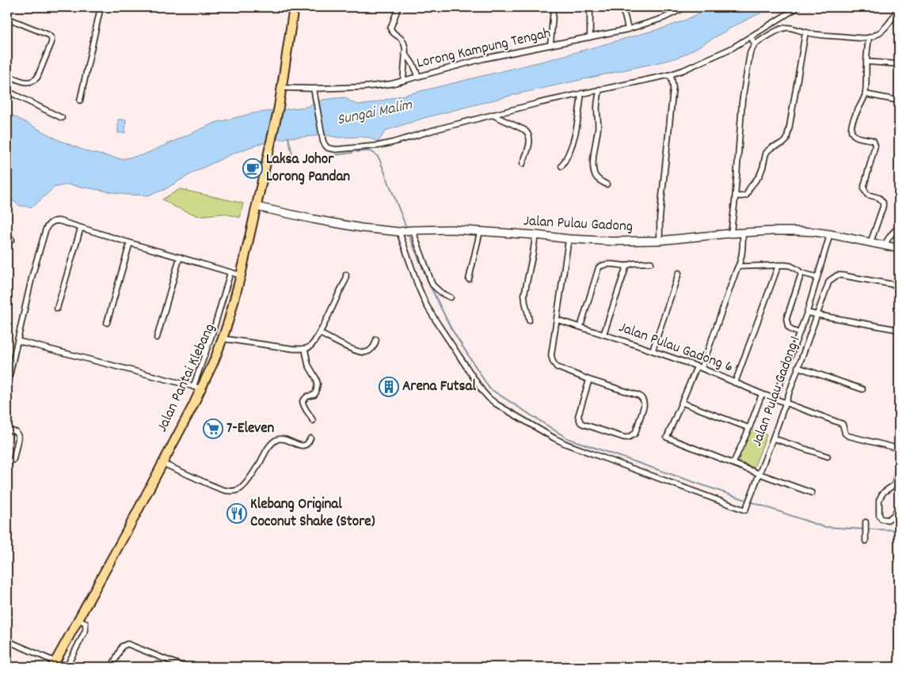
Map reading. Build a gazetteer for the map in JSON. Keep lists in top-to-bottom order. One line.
{"streets":{"highway":["Jalan Pantai Klebang"],"main road":["Jalan Pulau Gadong"],"street":["Lorong Kampung Tengah","Jalan Pulau Gadong 6","Jalan Pulau Gadong 1"]},"crossings":[["Lorong Kampung Tengah","Jalan Pantai Klebang"],["Jalan Pulau Gadong","Jalan Pantai Klebang"],["Jalan Pulau Gadong","Jalan Pulau Gadong 1"],["Jalan Pulau Gadong 6","Jalan Pulau Gadong 1"]],"water":["Sungai Malim"],"places":{"cafe":["Laksa Johor Lorong Pandan"],"building":["Arena Futsal"],"supermarket":["7-Eleven"],"restaurant":["Klebang Original Coconut Shake (Store)"]}}
